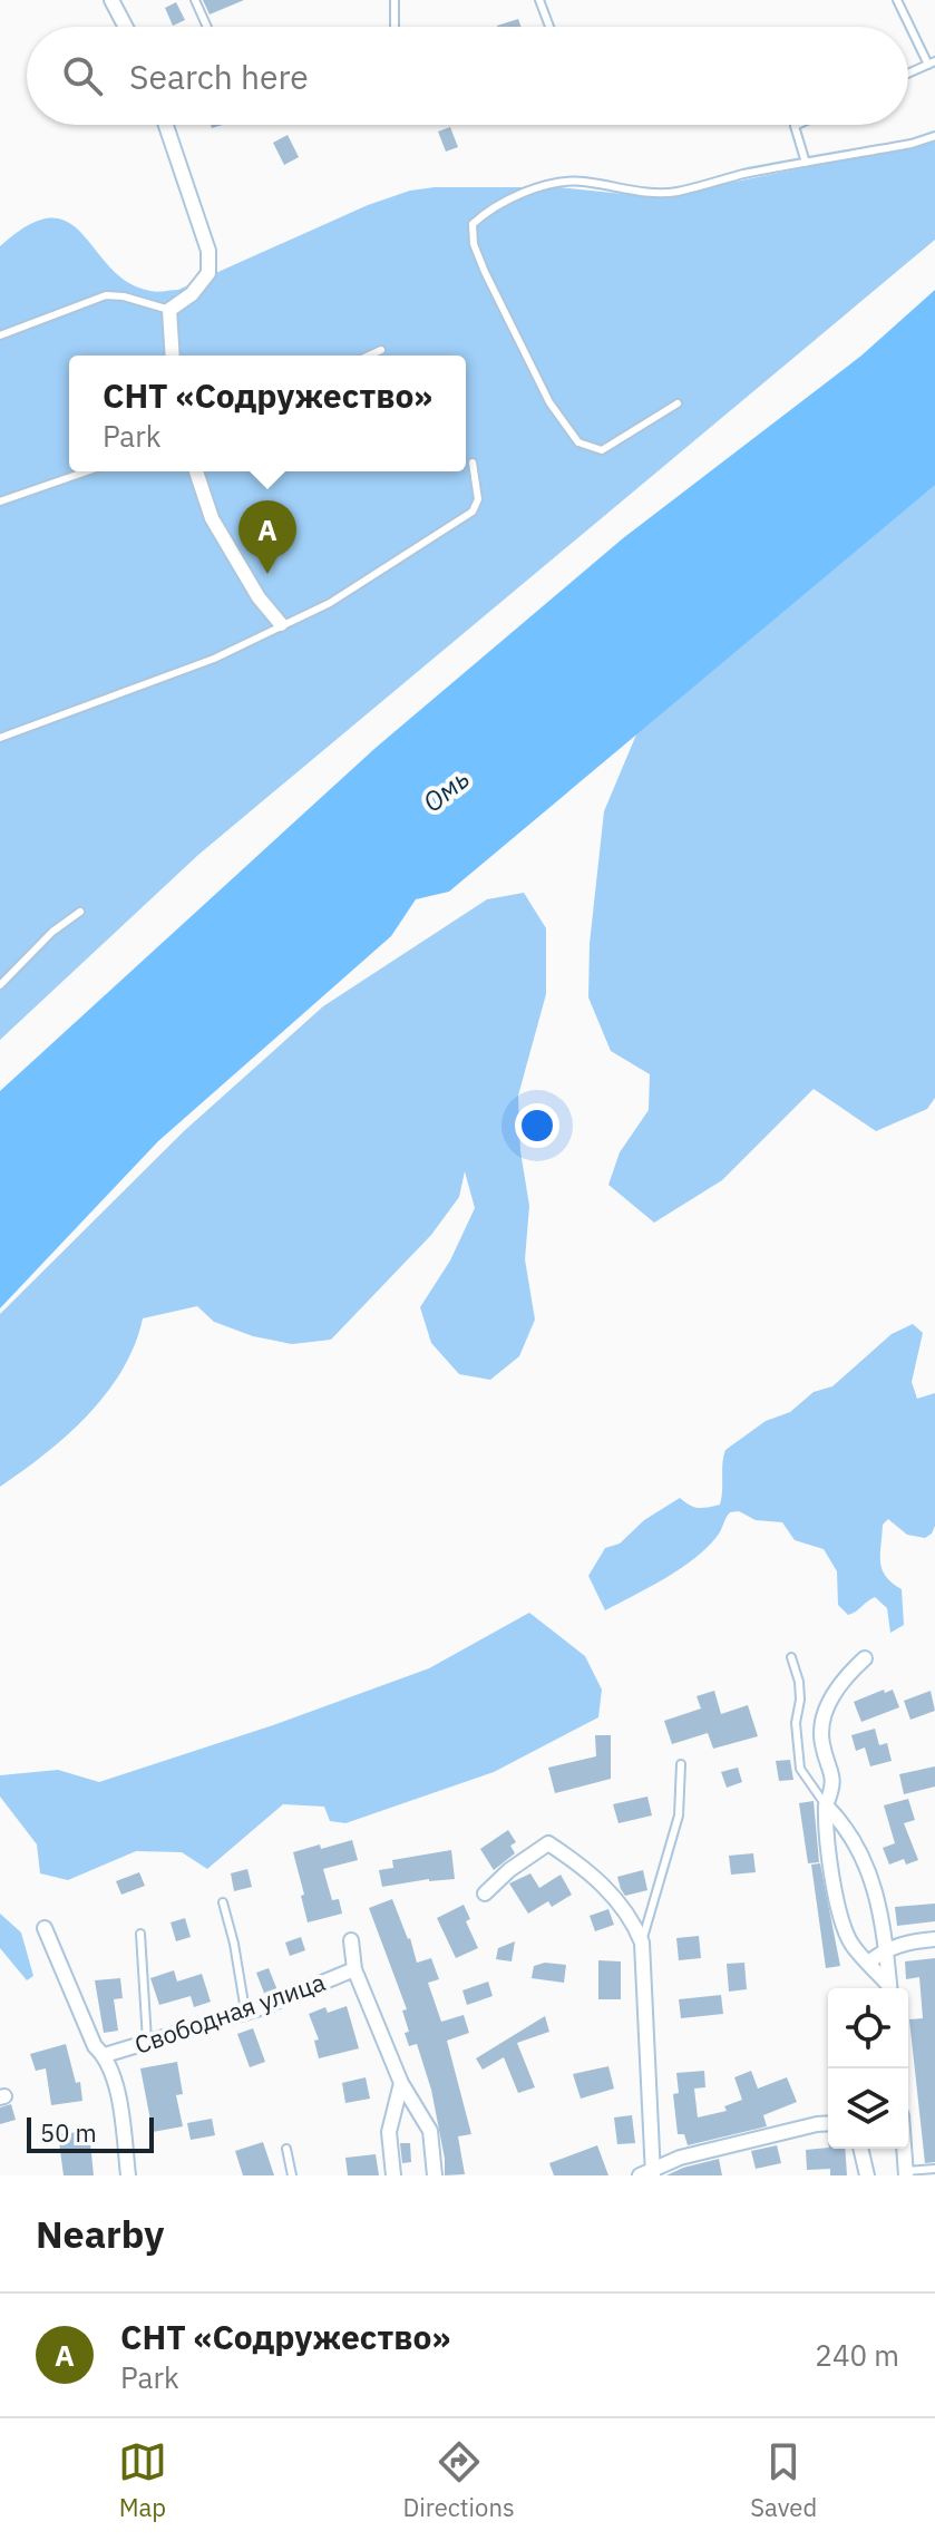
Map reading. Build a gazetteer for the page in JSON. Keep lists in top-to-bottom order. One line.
{"streets":{"street":["Свободная улица"]},"water":["Омь"],"scale_bar":"50 m","page":{"search":"Search here","popup":["СНТ «Содружество»","Park"],"pins":"A","scale":"50 m","heading":"Nearby","list":[{"mark":"A","name":"СНТ «Содружество»","note":"Park","value":"240 m"}],"nav":["Map","Directions","Saved"]}}
